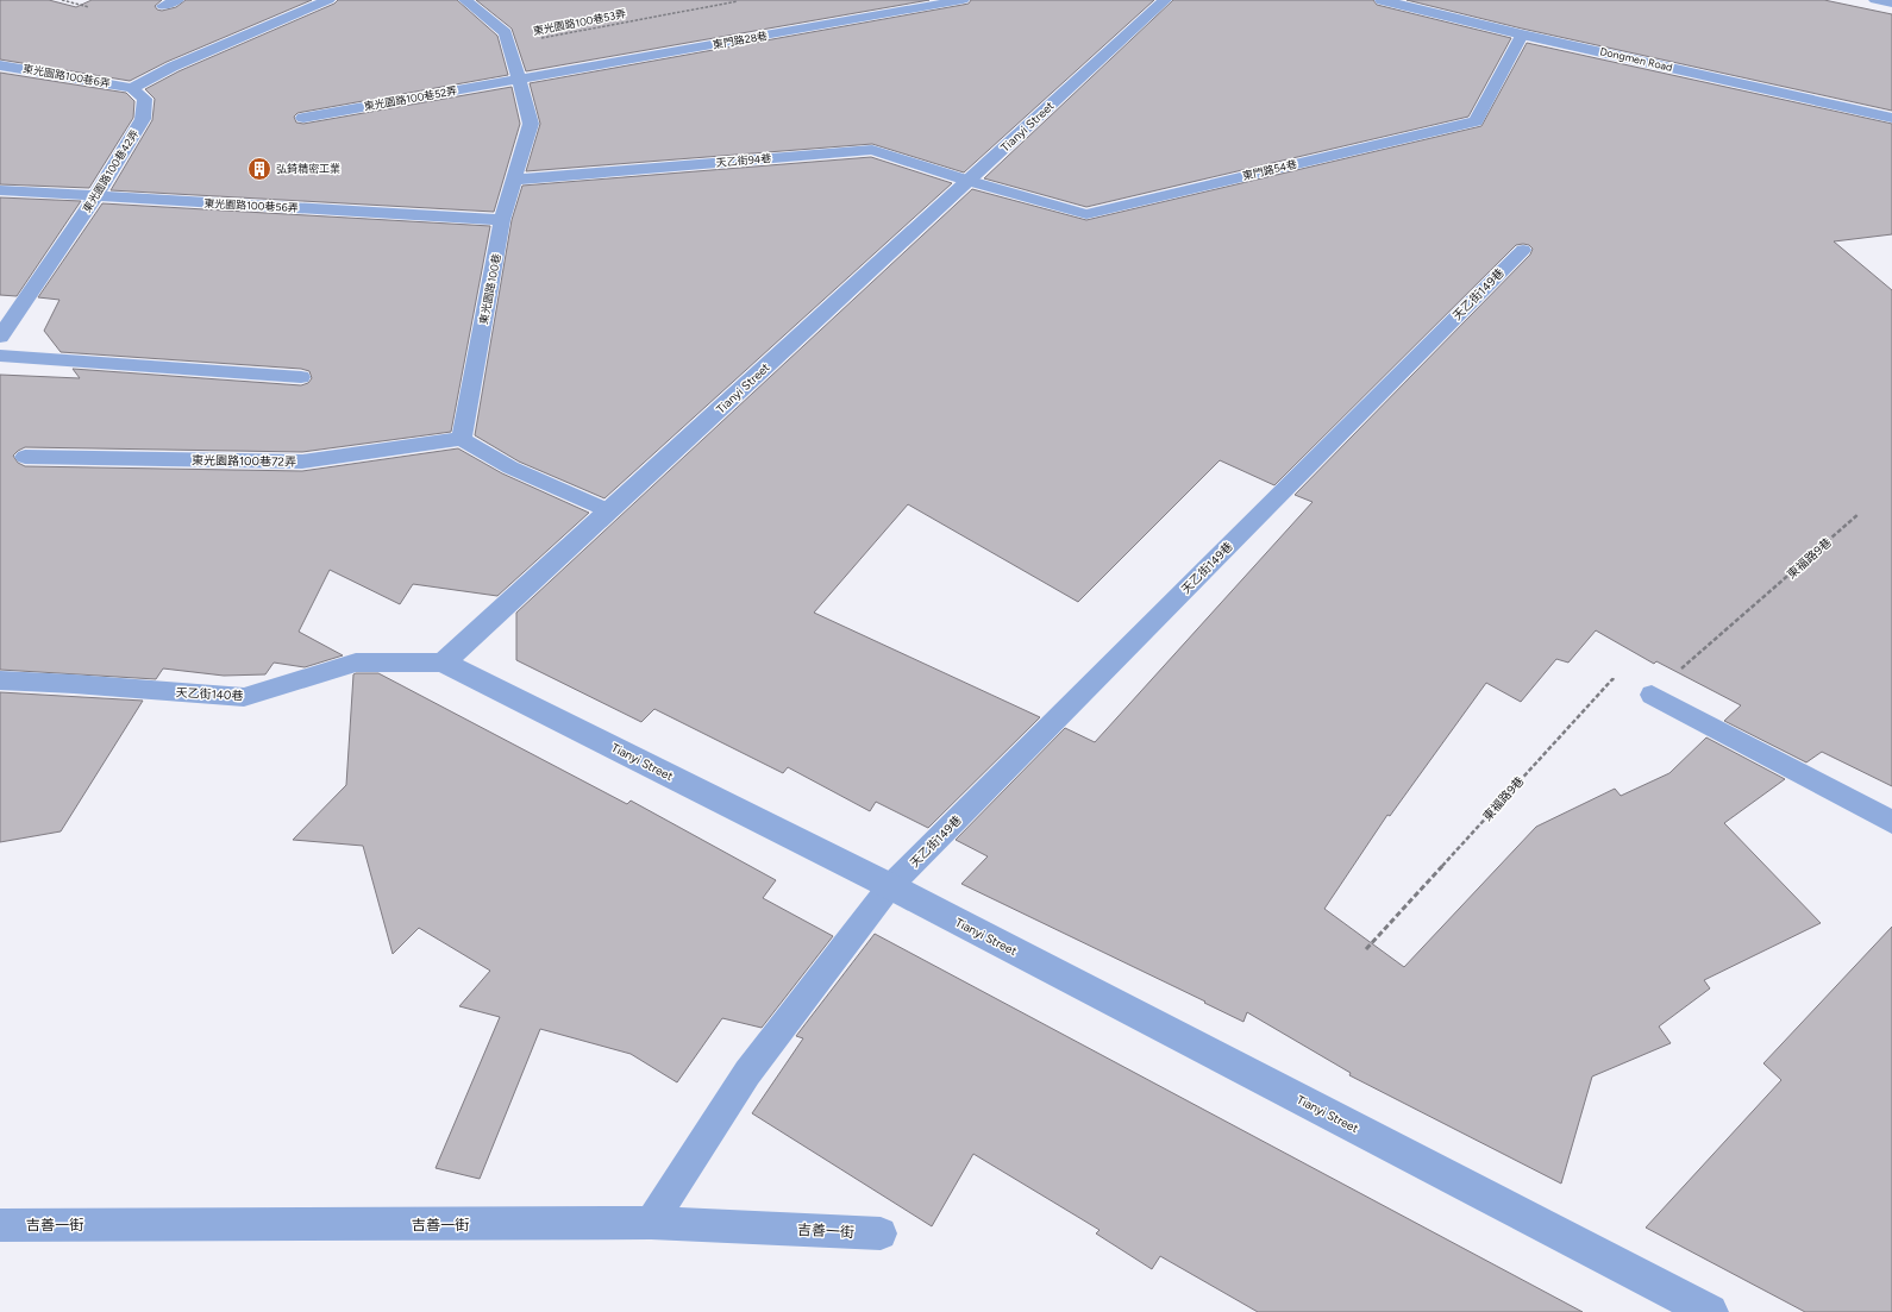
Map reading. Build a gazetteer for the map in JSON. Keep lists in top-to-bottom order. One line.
{"streets":{"street":["Dongmen Road","Tianyi Street"],"lane":["東門路28巷","東光園路100巷6弄","東光園路100巷52弄","天乙街94巷","東門路54巷","東光園路100巷42弄","東光園路100巷56弄","東光園路100巷","天乙街149巷","東光園路100巷72弄","天乙街140巷","吉善一街"],"path":["東光園路100巷53弄","東福路9巷"]},"crossings":[["東光園路100巷53弄","東光園路100巷"],["東門路28巷","東光園路100巷52弄"],["東門路28巷","東光園路100巷"],["Dongmen Road","東門路54巷"],["東光園路100巷6弄","東光園路100巷42弄"],["東光園路100巷52弄","東光園路100巷"],["Tianyi Street","天乙街94巷"],["Tianyi Street","東門路54巷"],["Tianyi Street","天乙街149巷"],["Tianyi Street","天乙街140巷"],["天乙街94巷","東門路54巷"],["天乙街94巷","東光園路100巷"],["東光園路100巷42弄","東光園路100巷56弄"],["東光園路100巷56弄","東光園路100巷"],["東光園路100巷","東光園路100巷72弄"],["天乙街149巷","吉善一街"]],"places":{"building":["弘錡精密工業"]}}
